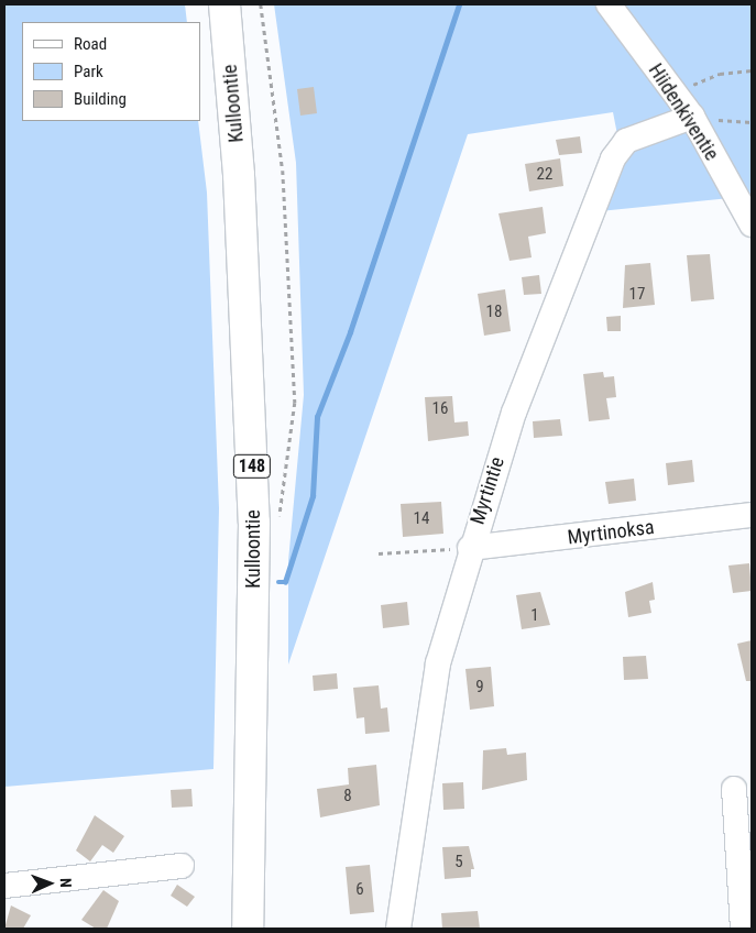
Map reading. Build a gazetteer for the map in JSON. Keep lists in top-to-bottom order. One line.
{"streets":{"main road":["Kulloontie","148"],"street":["Hiidenkiventie","Myrtintie","Myrtinoksa"]},"crossings":[["Hiidenkiventie","Myrtintie"],["Myrtintie","Myrtinoksa"]],"house_numbers":["22","17","18","16","14","1","9","8","5","6"],"legend":["Road","Park","Building"],"north":"right"}
